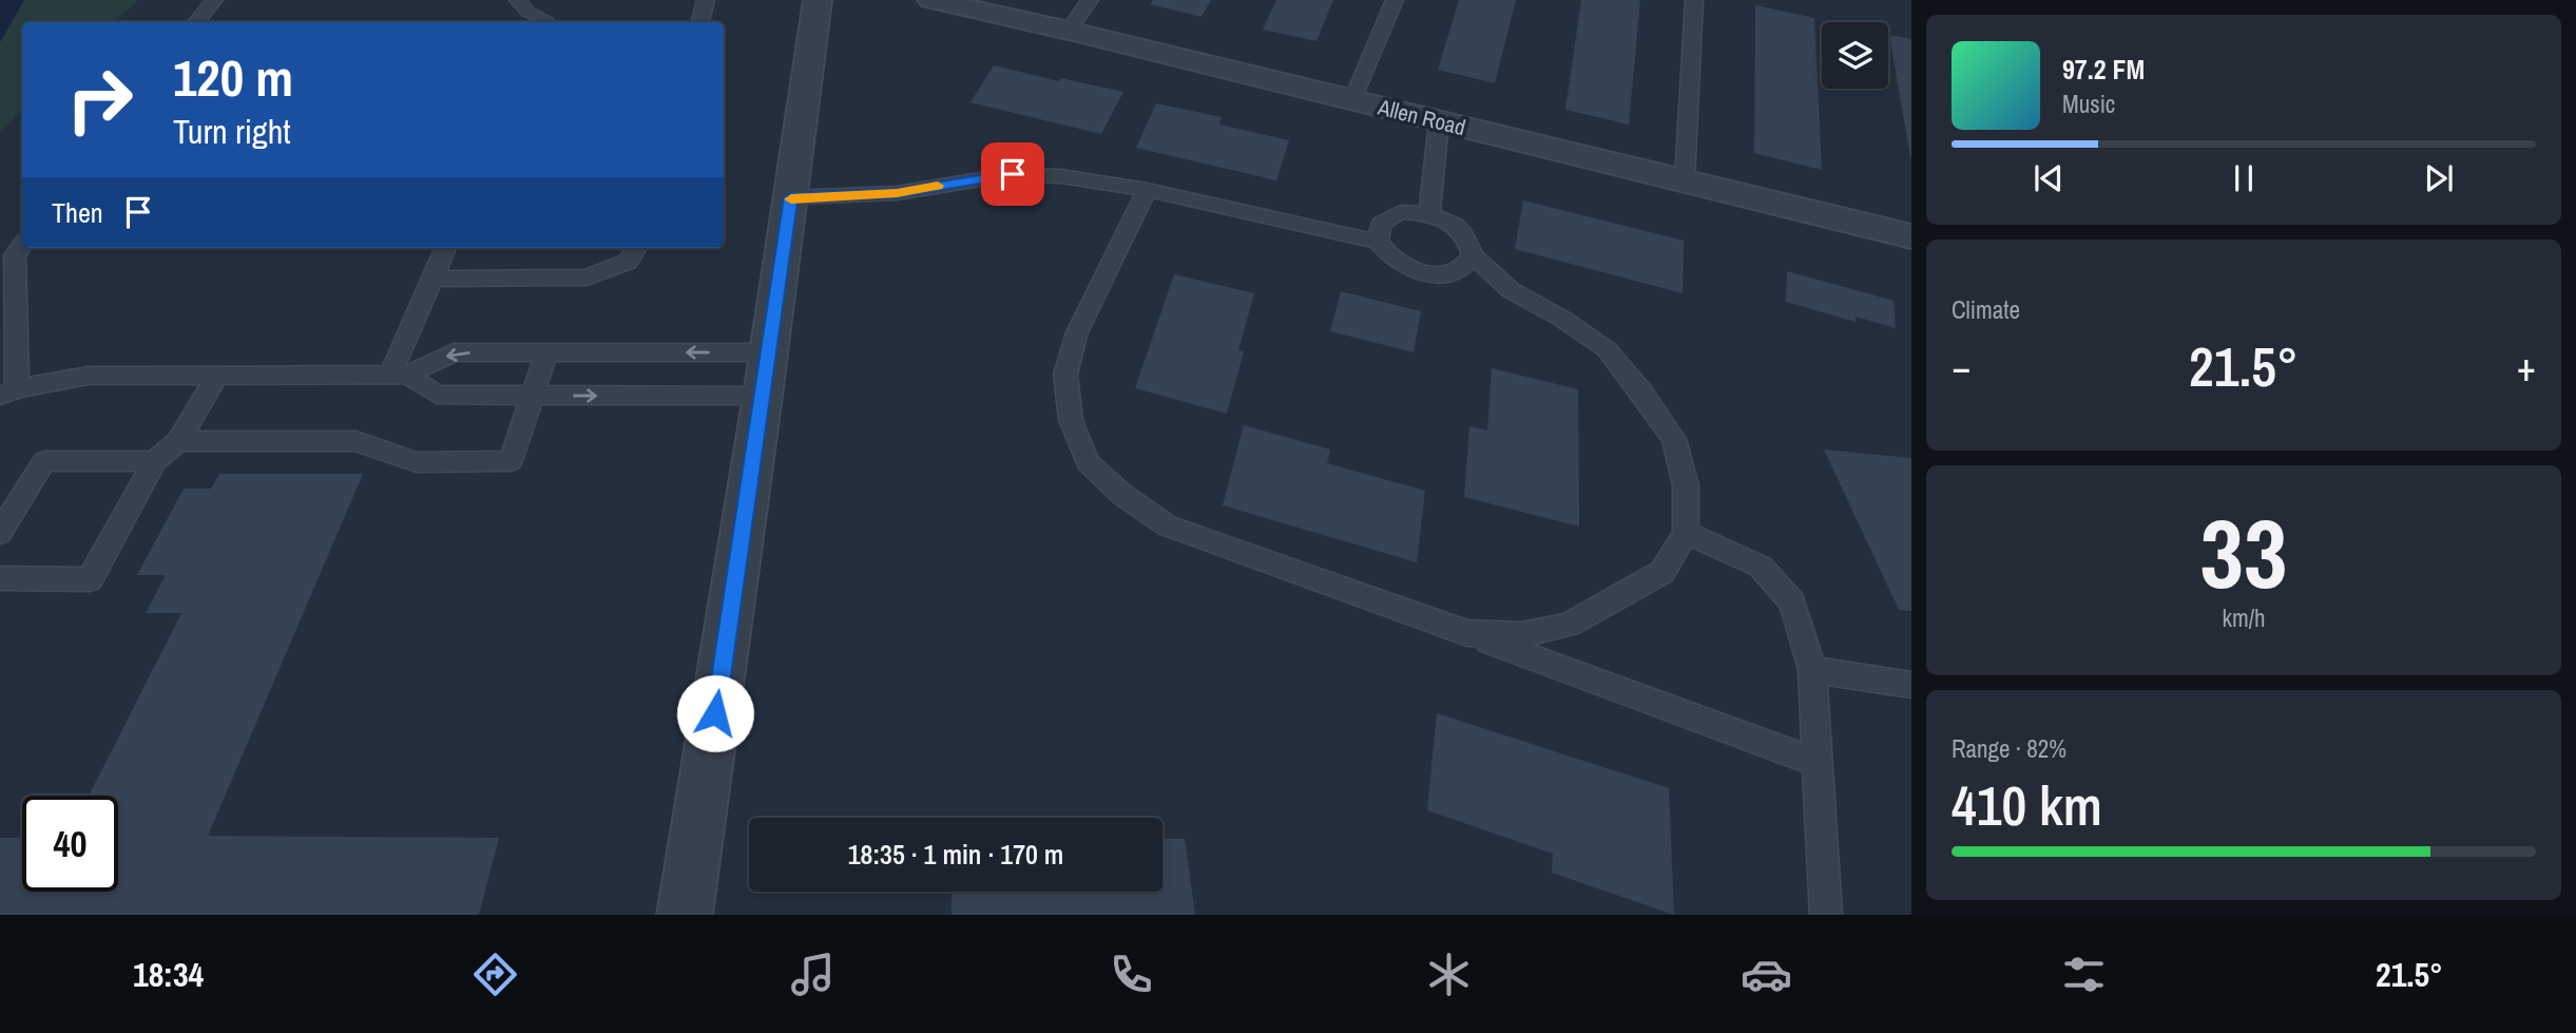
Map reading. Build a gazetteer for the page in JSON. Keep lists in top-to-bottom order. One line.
{"streets":{"street":["Allen Road"]},"page":{"turn":["120 m","Turn right"],"song":["97.2 FM","Music"],"then":"Then","tile":["Climate",["33","km/h"],["Range · 82%","410 km"]],"heat":["−","21.5°","+"],"limit":"40","trip":"18:35 · 1 min · 170 m","tabs":["18:34","21.5°"]}}
